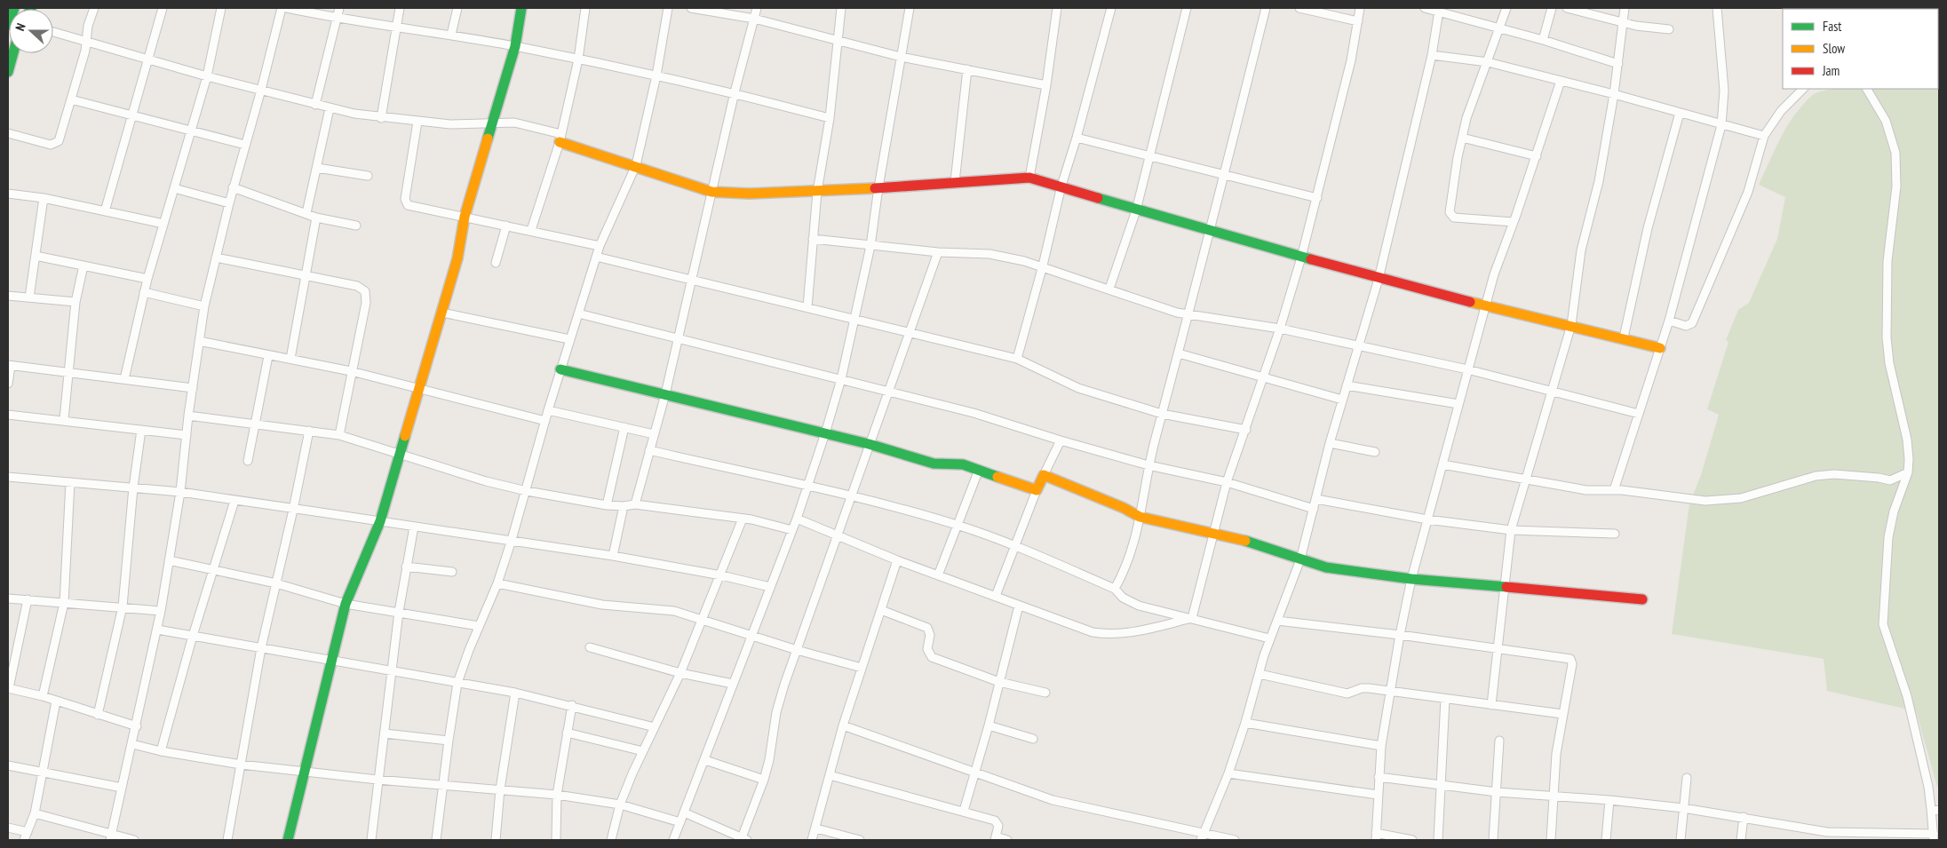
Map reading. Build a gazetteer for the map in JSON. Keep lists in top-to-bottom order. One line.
{"legend":["Fast","Slow","Jam"],"north":"left"}
